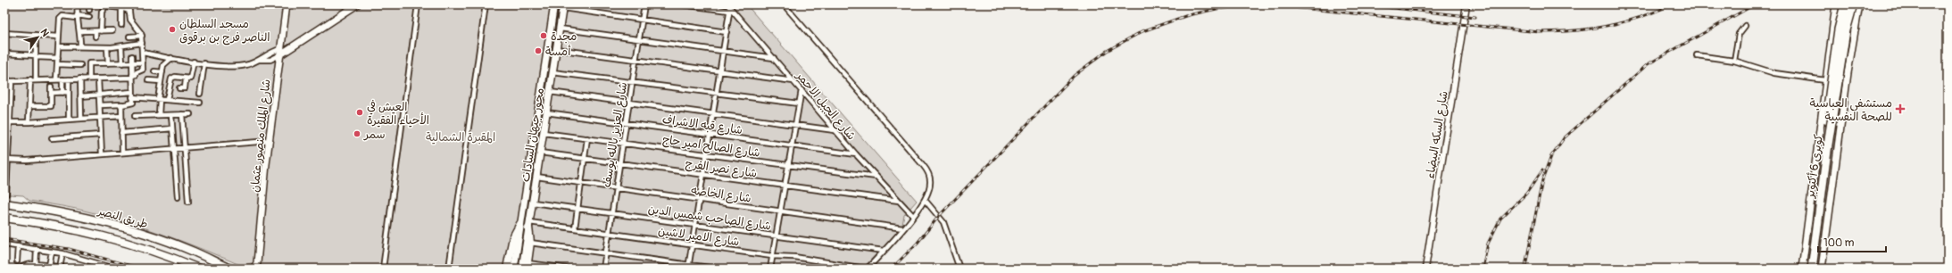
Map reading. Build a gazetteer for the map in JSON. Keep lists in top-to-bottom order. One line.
{"streets":{"highway":["كوبرى 6 أكتوبر","طريق النصر"],"main road":["محور جيهان السادات","شارع الملك منصور عثمان"],"street":["شارع الجبل الاحمر","شارع قبه الاشراف","شارع العزيز بالله يوسف","شارع السكه البيضاء","شارع الصالح امير حاج","شارع نصر الفرج","شارع الخاصه","شارع الصاحب شمس الدين","شارع الامير لاشين"]},"crossings":[["شارع الجبل الاحمر","شارع قبه الاشراف"],["شارع الجبل الاحمر","شارع الصالح امير حاج"],["شارع الجبل الاحمر","شارع نصر الفرج"],["شارع قبه الاشراف","محور جيهان السادات"],["شارع قبه الاشراف","شارع العزيز بالله يوسف"],["محور جيهان السادات","شارع الصالح امير حاج"],["محور جيهان السادات","شارع نصر الفرج"],["محور جيهان السادات","شارع الخاصه"],["محور جيهان السادات","شارع الصاحب شمس الدين"],["محور جيهان السادات","شارع الامير لاشين"],["شارع العزيز بالله يوسف","شارع الصالح امير حاج"],["شارع العزيز بالله يوسف","شارع نصر الفرج"],["شارع العزيز بالله يوسف","شارع الخاصه"],["شارع العزيز بالله يوسف","شارع الصاحب شمس الدين"],["شارع العزيز بالله يوسف","شارع الامير لاشين"]],"parks":["المقبرة الشمالية"],"places":{"other":["مسجد السلطان الناصر فرج بن برقوق","مجدة","أمسة","العيش في الأحياء الفقيرة","سمر"],"health":["مستشفى العباسية للصحة النفسية"]},"scale_bar":"100 m","north":"top right"}
